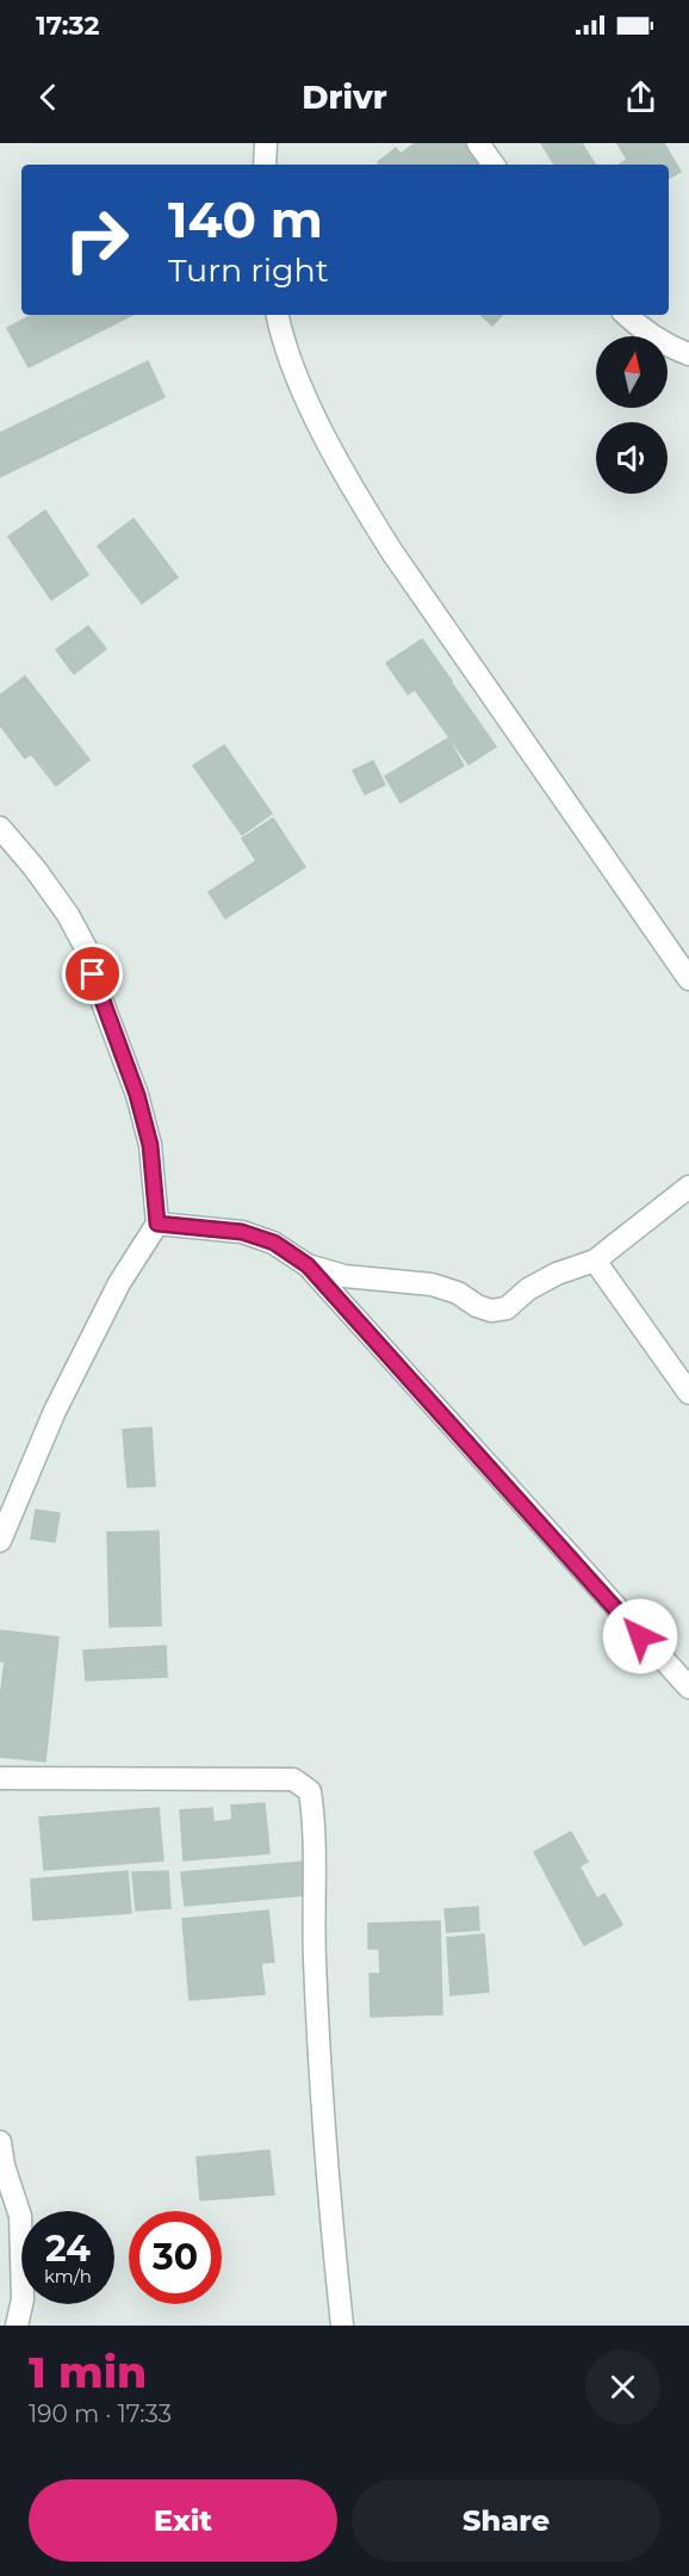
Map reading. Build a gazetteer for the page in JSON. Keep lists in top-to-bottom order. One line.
{"north":"top","page":{"status":"17:32","header":"Drivr","turn":["140 m","Turn right"],"speed":"24 km/h","limit":"30","heading":["1 min","190 m · 17:33"],"buttons":["Exit","Share"]}}
